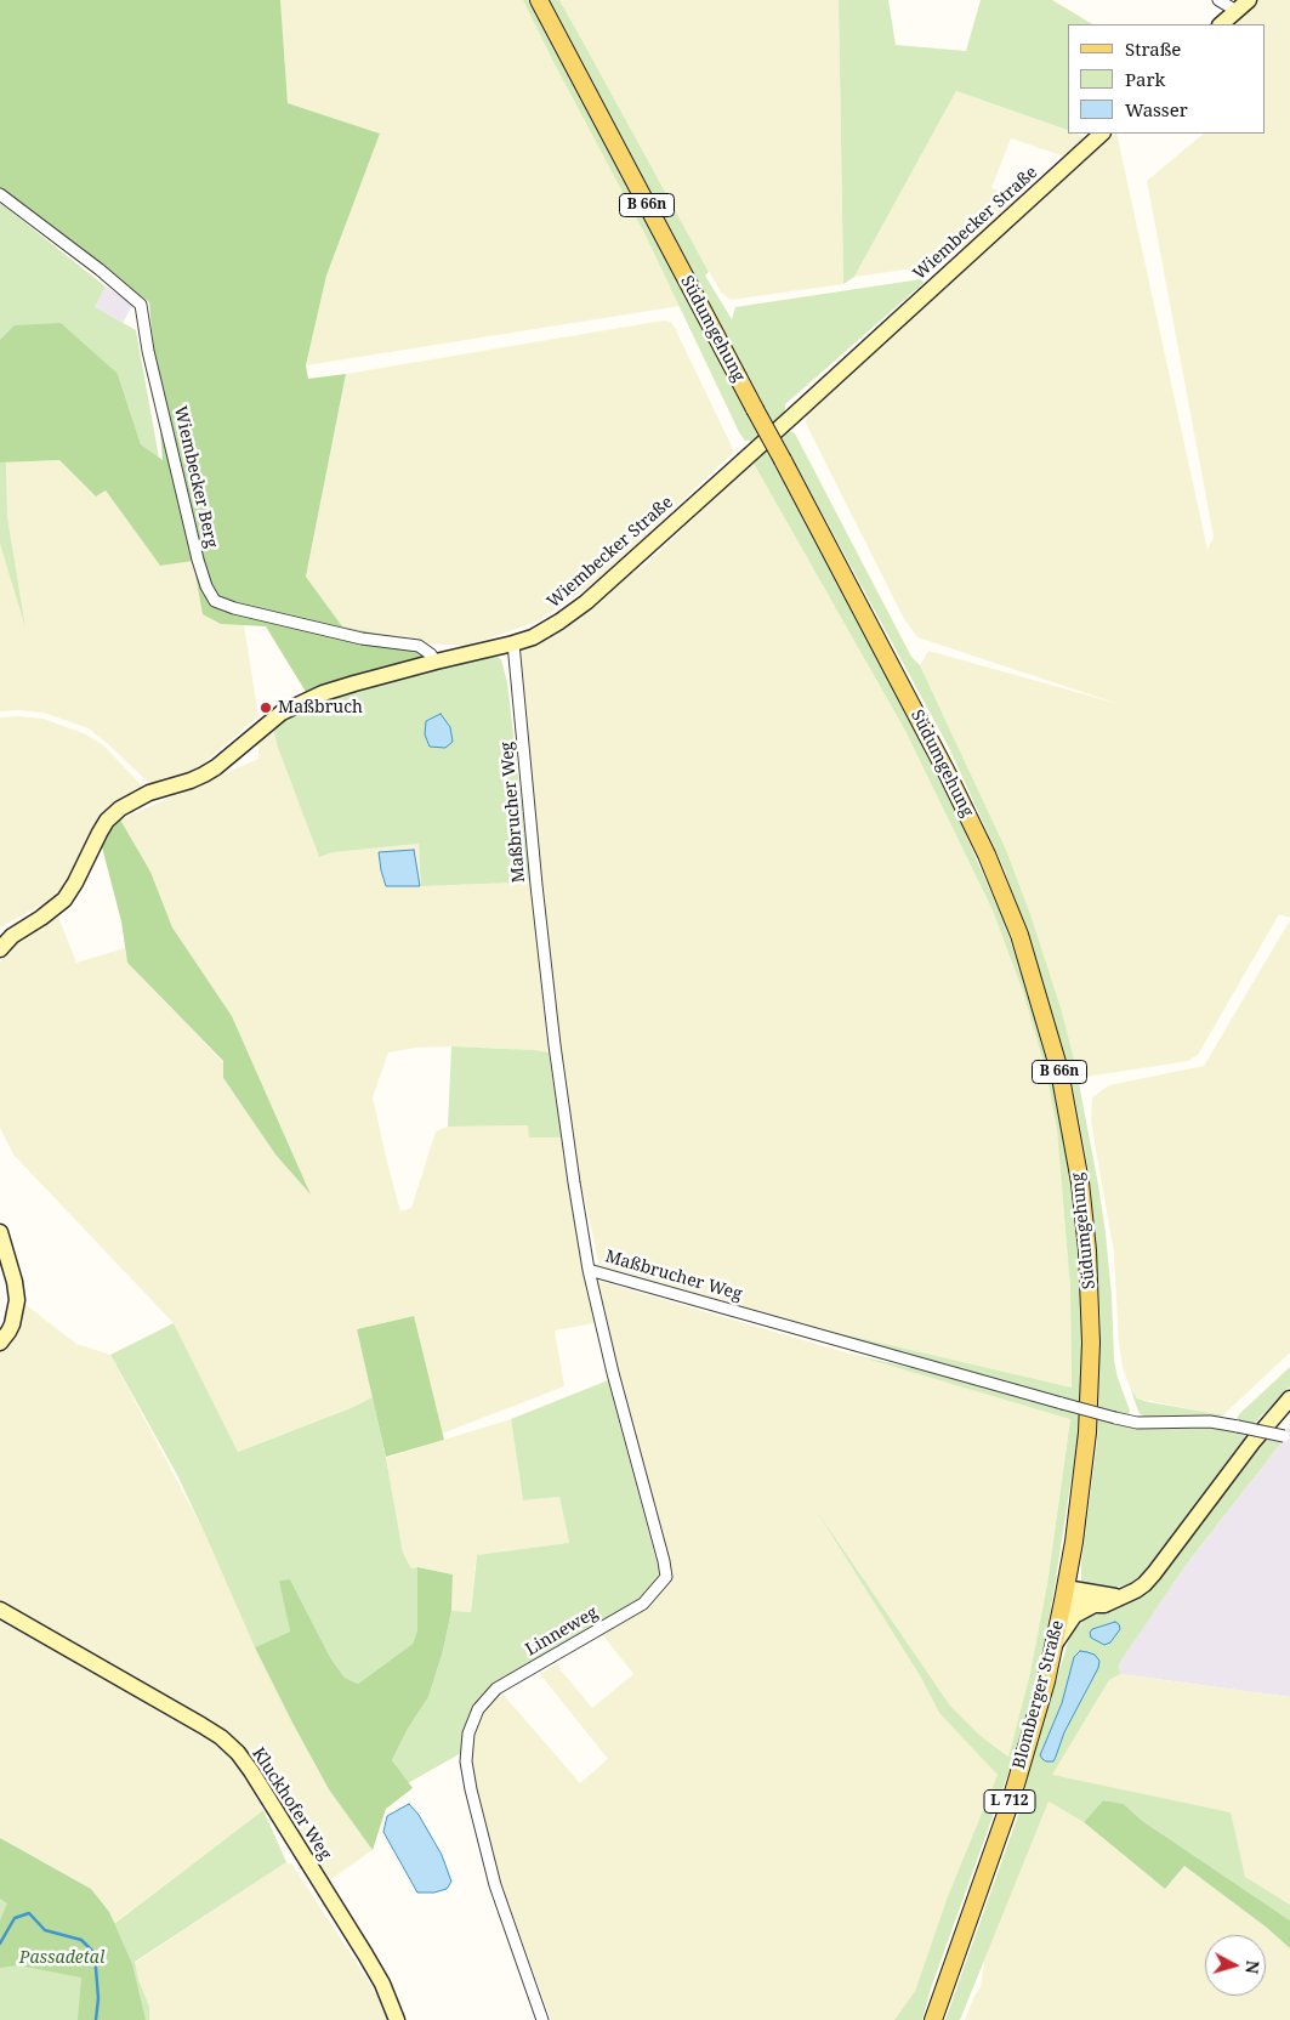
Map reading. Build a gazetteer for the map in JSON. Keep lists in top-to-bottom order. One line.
{"streets":{"main road":["B 66n","Südumgehung","Blomberger Straße","L 712"],"street":["Wiembecker Straße","Wiembecker Berg","Maßbrucher Weg","Linneweg","Kluckhofer Weg"]},"crossings":[["Wiembecker Straße","Wiembecker Berg"],["Wiembecker Straße","Maßbrucher Weg"],["Südumgehung","Blomberger Straße"],["Maßbrucher Weg","Linneweg"]],"parks":["Passadetal"],"places":["Maßbruch"],"legend":["Straße","Park","Wasser"],"north":"right"}
